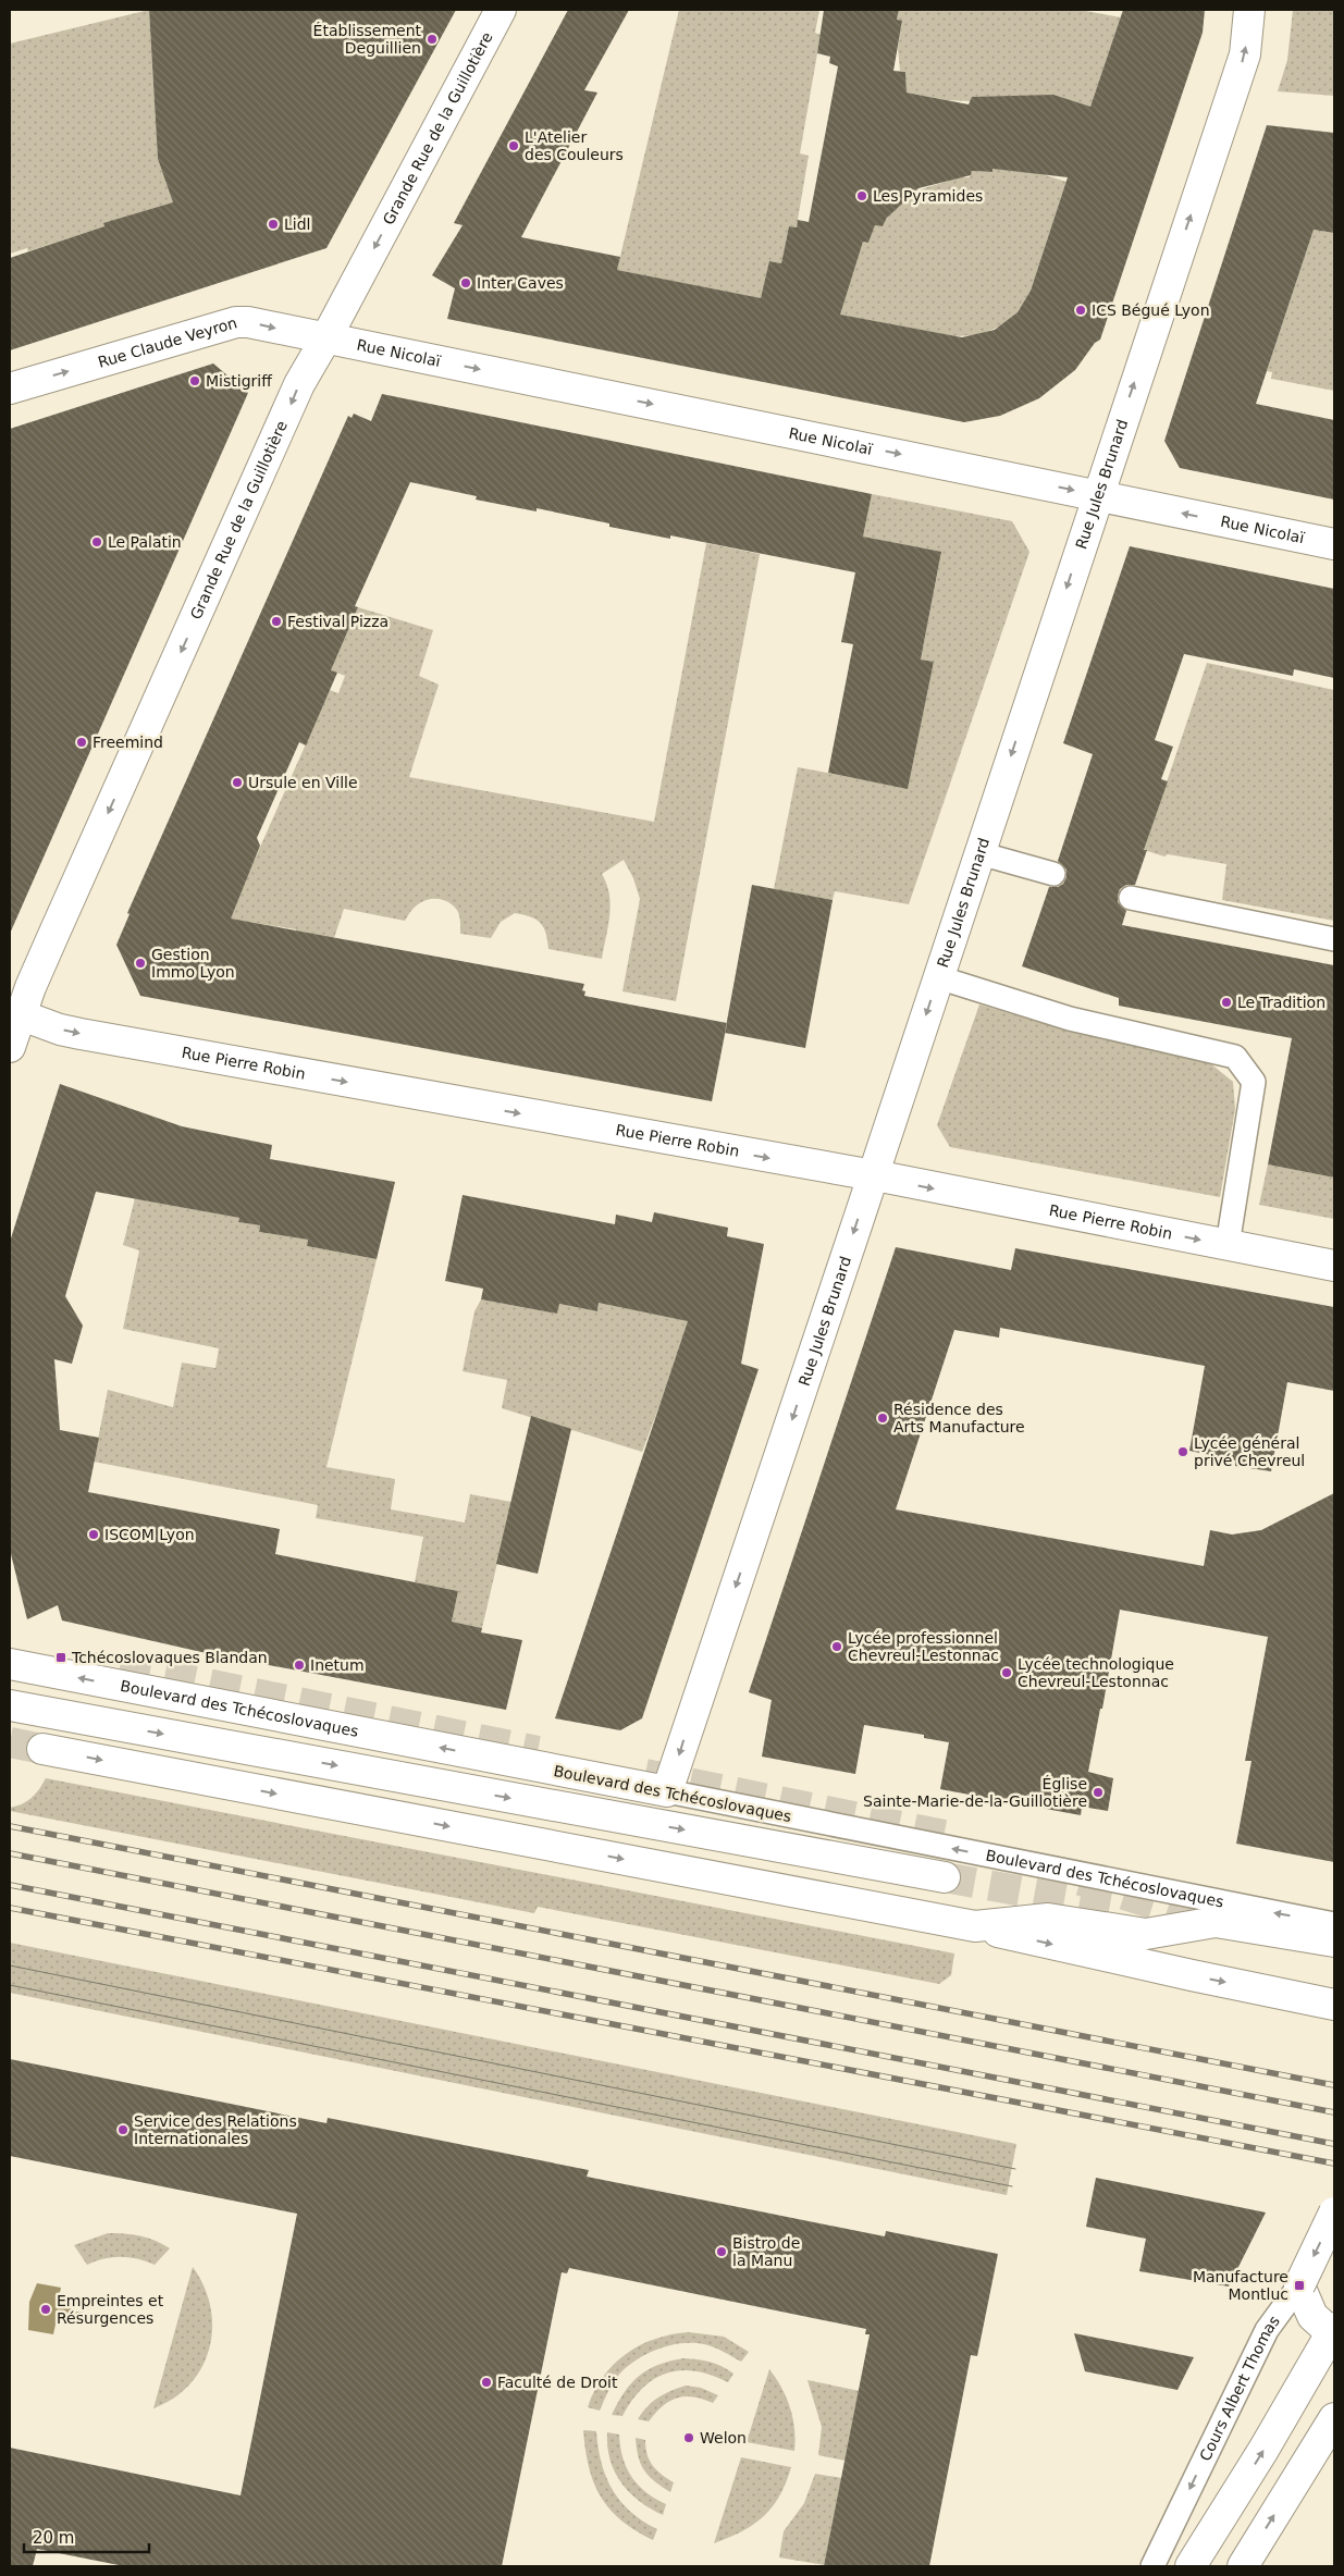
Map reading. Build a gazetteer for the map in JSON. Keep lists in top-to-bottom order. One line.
{"streets":{"street":["Grande Rue de la Guillotière","Rue Claude Veyron","Rue Nicolaï","Rue Jules Brunard","Rue Pierre Robin","Boulevard des Tchécoslovaques","Cours Albert Thomas"]},"crossings":[["Grande Rue de la Guillotière","Rue Claude Veyron"],["Grande Rue de la Guillotière","Rue Nicolaï"],["Grande Rue de la Guillotière","Rue Pierre Robin"],["Rue Claude Veyron","Rue Nicolaï"],["Rue Nicolaï","Rue Jules Brunard"],["Rue Jules Brunard","Rue Pierre Robin"],["Rue Jules Brunard","Boulevard des Tchécoslovaques"]],"one_way":["Grande Rue de la Guillotière","Rue Claude Veyron","Rue Pierre Robin"],"places":{"other":["Établissement Deguillien","L'Atelier des Couleurs","Les Pyramides","Lidl","Inter Caves","ICS Bégué Lyon","Mistigriff","Le Palatin","Festival Pizza","Freemind","Ursule en Ville","Gestion Immo Lyon","Le Tradition","Résidence des Arts Manufacture","Lycée général privé Chevreul","ISCOM Lyon","Lycée professionnel Chevreul-Lestonnac","Inetum","Lycée technologique Chevreul-Lestonnac","Église Sainte-Marie-de-la-Guillotière","Service des Relations Internationales","Bistro de la Manu","Empreintes et Résurgences","Faculté de Droit","Welon"],"transit":["Tchécoslovaques Blandan","Manufacture Montluc"]},"scale_bar":"20 m"}
